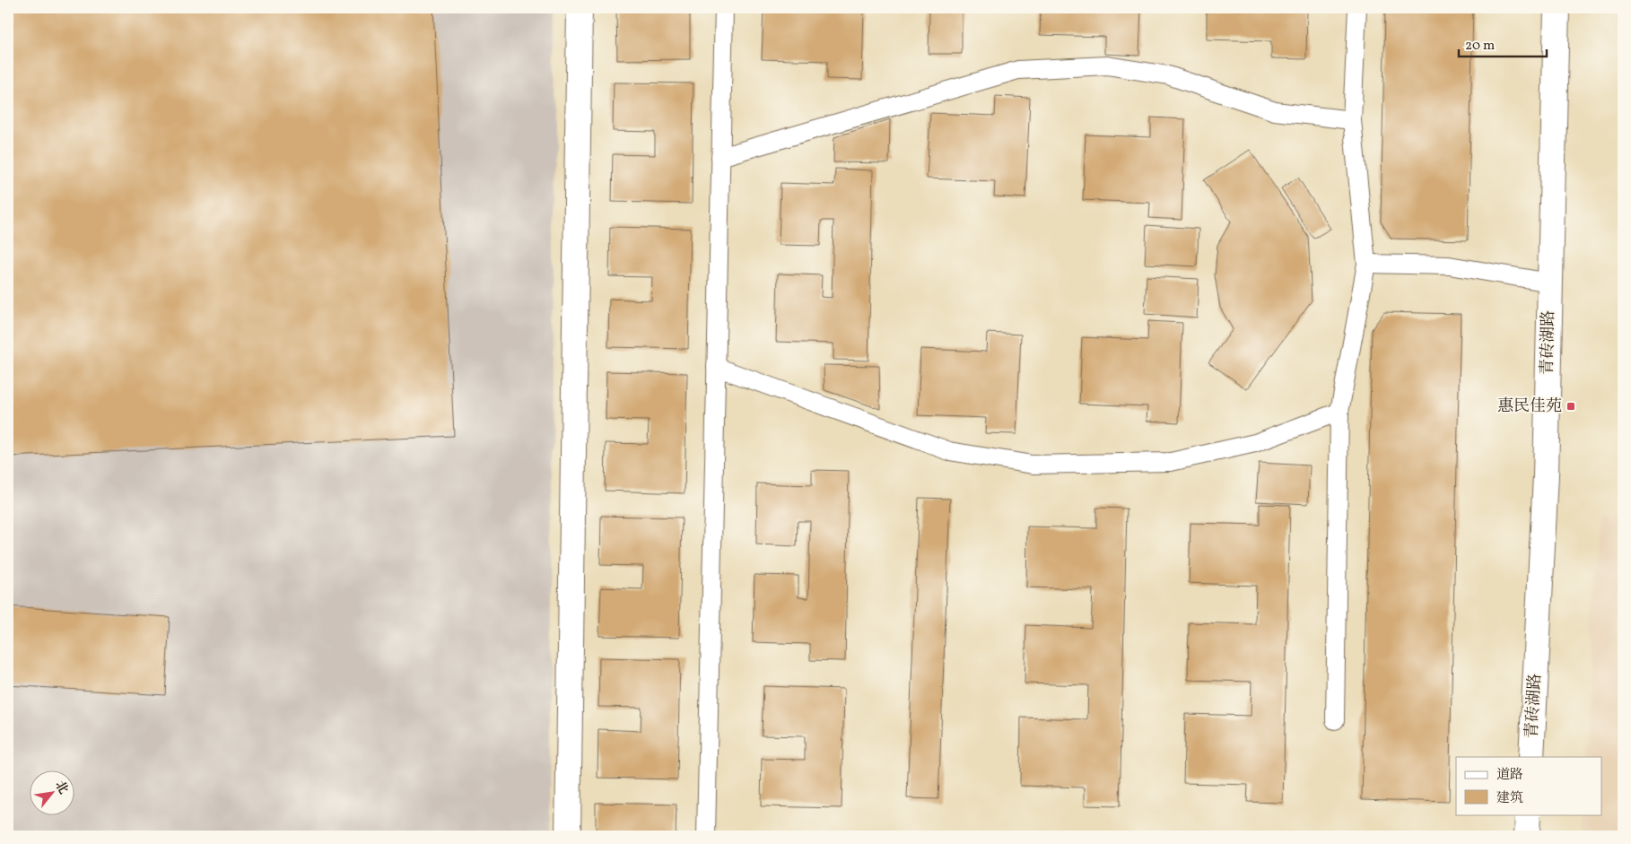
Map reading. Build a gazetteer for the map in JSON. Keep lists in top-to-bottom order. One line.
{"streets":{"street":["青砖湖路"]},"places":{"transit":["惠民佳苑"]},"legend":["道路","建筑"],"scale_bar":"20 m","north":"top right"}
